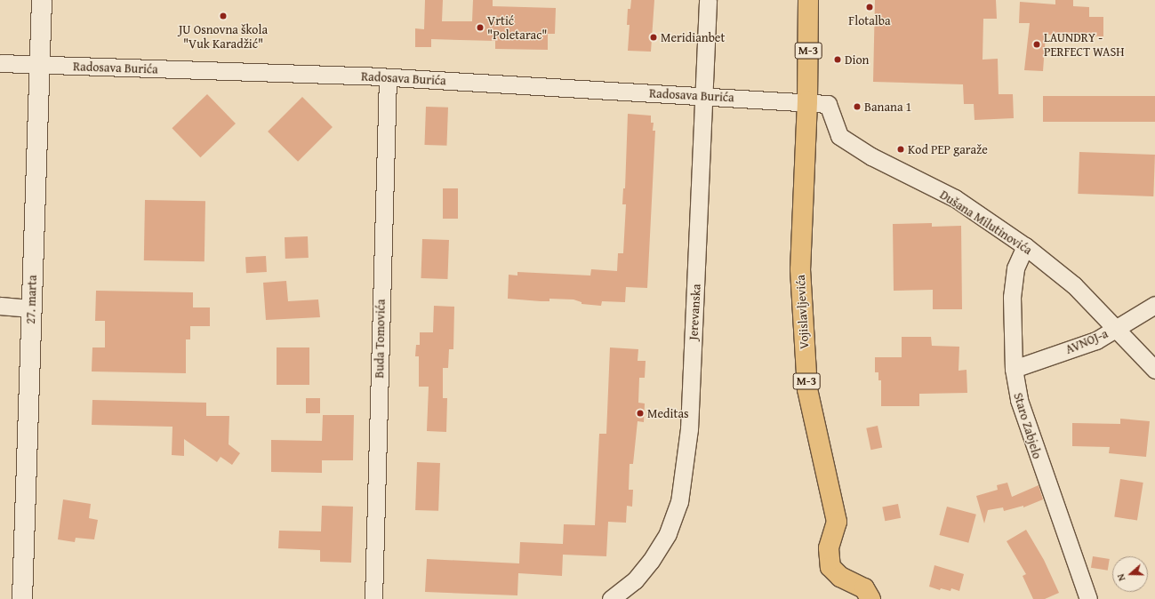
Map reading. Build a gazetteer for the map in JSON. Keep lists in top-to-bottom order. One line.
{"streets":{"main road":["M-3","Vojislavljevića"],"street":["Radosava Burića","Dušana Milutinovića","27. marta","Jerevanska","Buda Tomovića","AVNOJ-a","Staro Zabjelo"]},"crossings":[["Radosava Burića","Dušana Milutinovića"],["Radosava Burića","27. marta"],["Radosava Burića","Jerevanska"],["Radosava Burića","Vojislavljevića"],["Radosava Burića","Buda Tomovića"],["Dušana Milutinovića","Vojislavljevića"],["Dušana Milutinovića","AVNOJ-a"],["Dušana Milutinovića","Staro Zabjelo"],["AVNOJ-a","Staro Zabjelo"]],"places":["Flotalba","JU Osnovna škola \"Vuk Karadžić\"","Vrtić \"Poletarac\"","Meridianbet","LAUNDRY - PERFECT WASH","Dion","Banana 1","Kod PEP garaže","Meditas"],"north":"left"}
